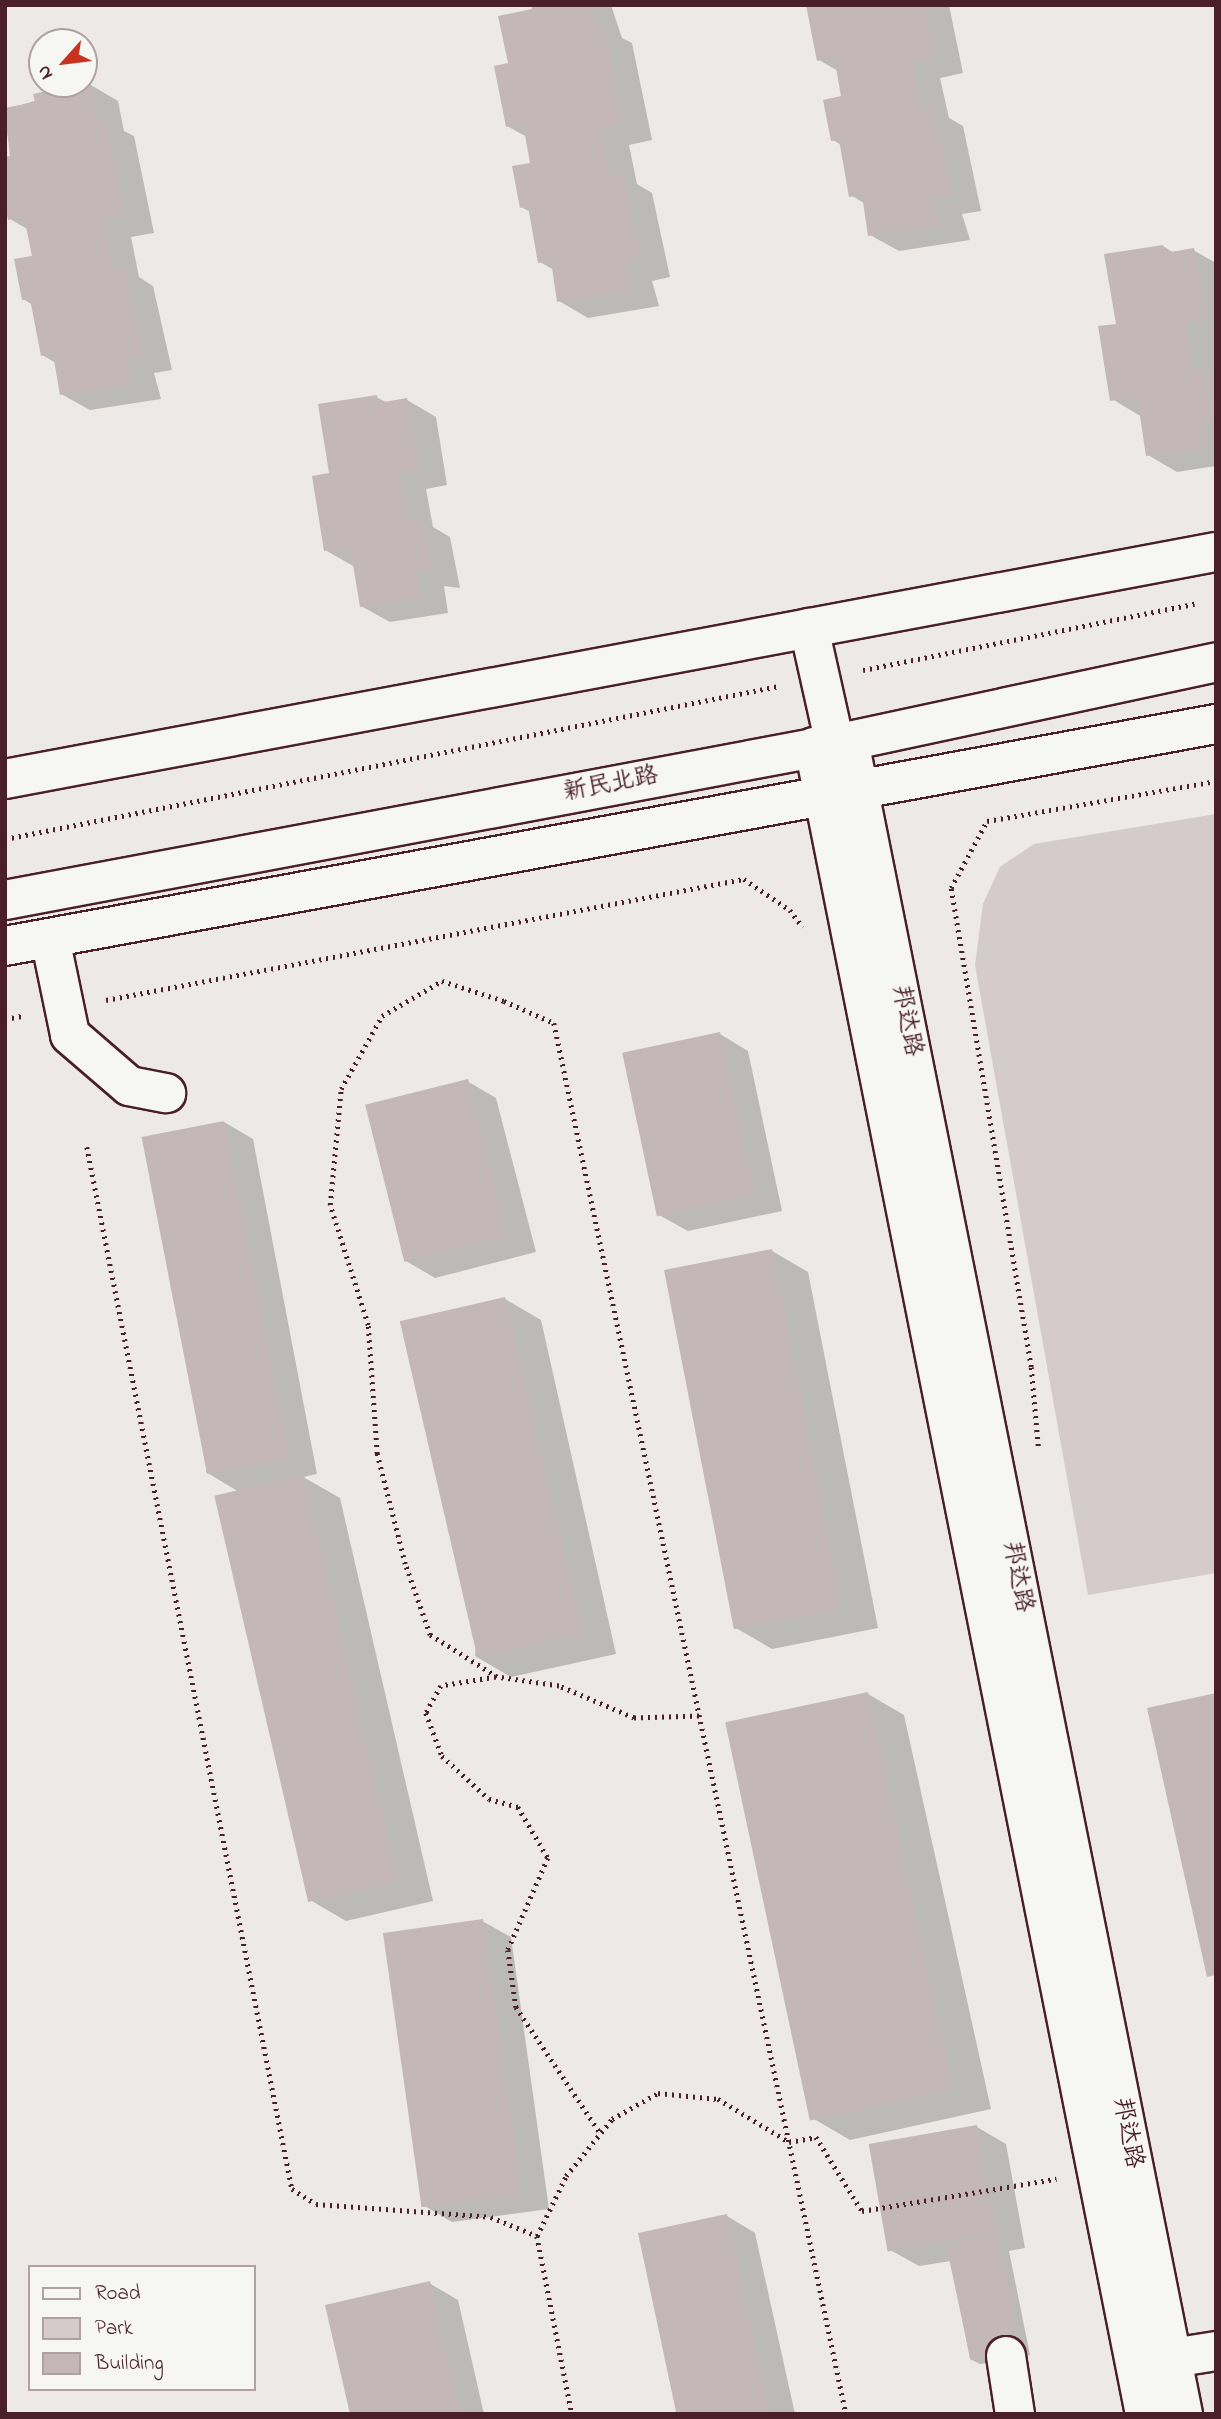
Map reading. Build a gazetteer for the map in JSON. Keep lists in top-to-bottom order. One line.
{"streets":{"street":["新民北路","邦达路"]},"crossings":[["新民北路","邦达路"]],"legend":["Road","Park","Building"],"north":"bottom left"}
